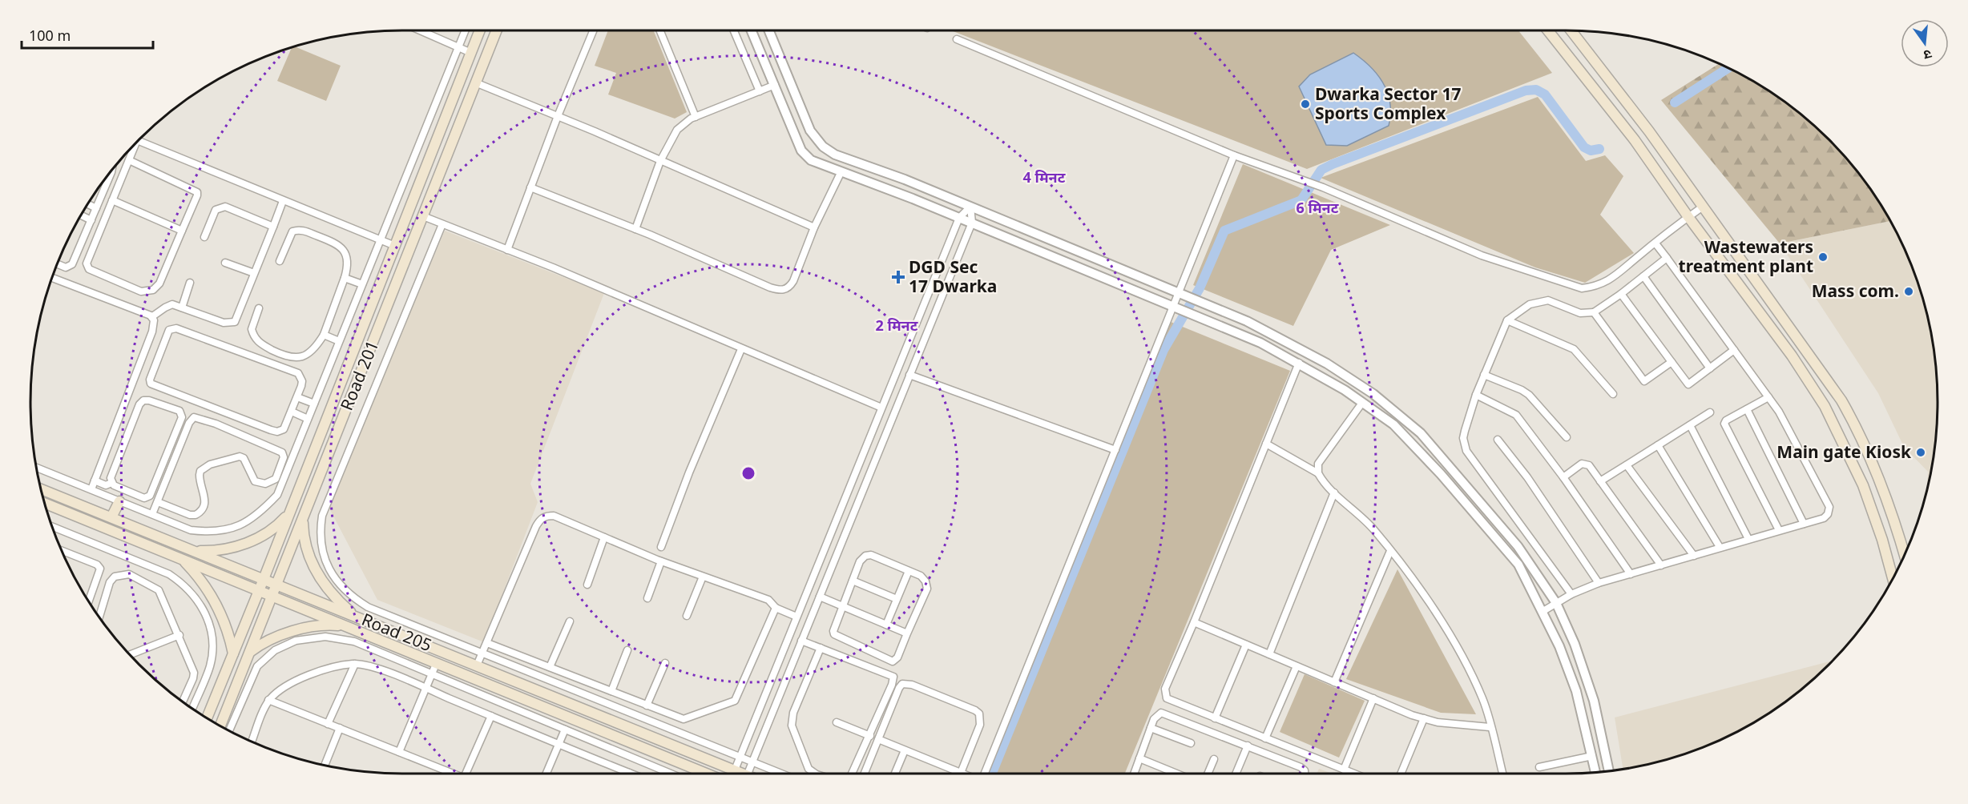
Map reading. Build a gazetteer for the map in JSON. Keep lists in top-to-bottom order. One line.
{"streets":{"main road":["Road 201","Road 205"]},"crossings":[["Road 201","Road 205"]],"places":{"other":["Dwarka Sector 17 Sports Complex","Wastewaters treatment plant","Mass com.","Main gate Kiosk"],"health":["DGD Sec 17 Dwarka"]},"scale_bar":"100 m","north":"bottom","rings":["4 मिनट","6 मिनट","2 मिनट"]}
